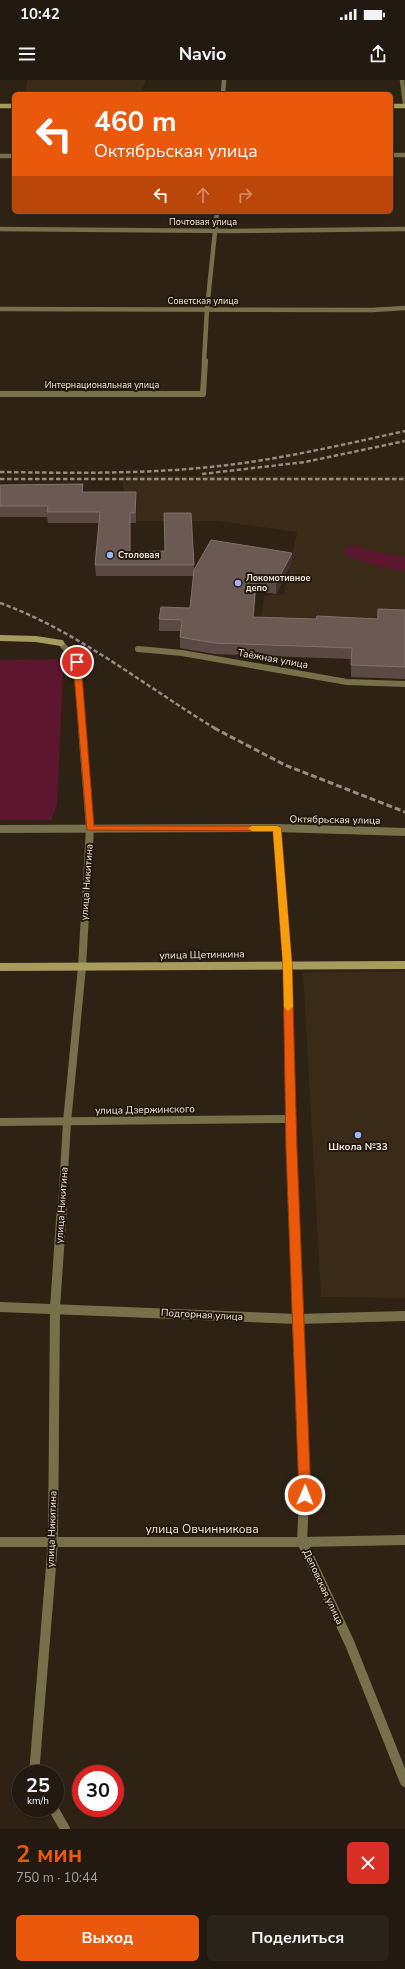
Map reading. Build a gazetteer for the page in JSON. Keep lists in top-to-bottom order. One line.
{"streets":{"street":["Почтовая улица","Советская улица","Интернациональная улица","Таёжная улица","Октябрьская улица","улица Никитина","улица Щетинкина","улица Дзержинского","Подгорная улица","улица Овчинникова","Деповская улица"]},"crossings":[["Советская улица","Интернациональная улица"],["Октябрьская улица","улица Никитина"],["Октябрьская улица","Деповская улица"],["улица Никитина","улица Щетинкина"],["улица Никитина","улица Дзержинского"],["улица Никитина","Подгорная улица"],["улица Никитина","улица Овчинникова"],["улица Щетинкина","Деповская улица"],["улица Дзержинского","Деповская улица"],["Подгорная улица","Деповская улица"],["улица Овчинникова","Деповская улица"]],"places":["Столовая","Локомотивное депо","Школа №33"],"page":{"status":"10:42","header":"Navio","turn":["460 m","Октябрьская улица"],"speed":"25 km/h","limit":"30","heading":["2 мин","750 m · 10:44"],"buttons":["Выход","Поделиться"]}}
